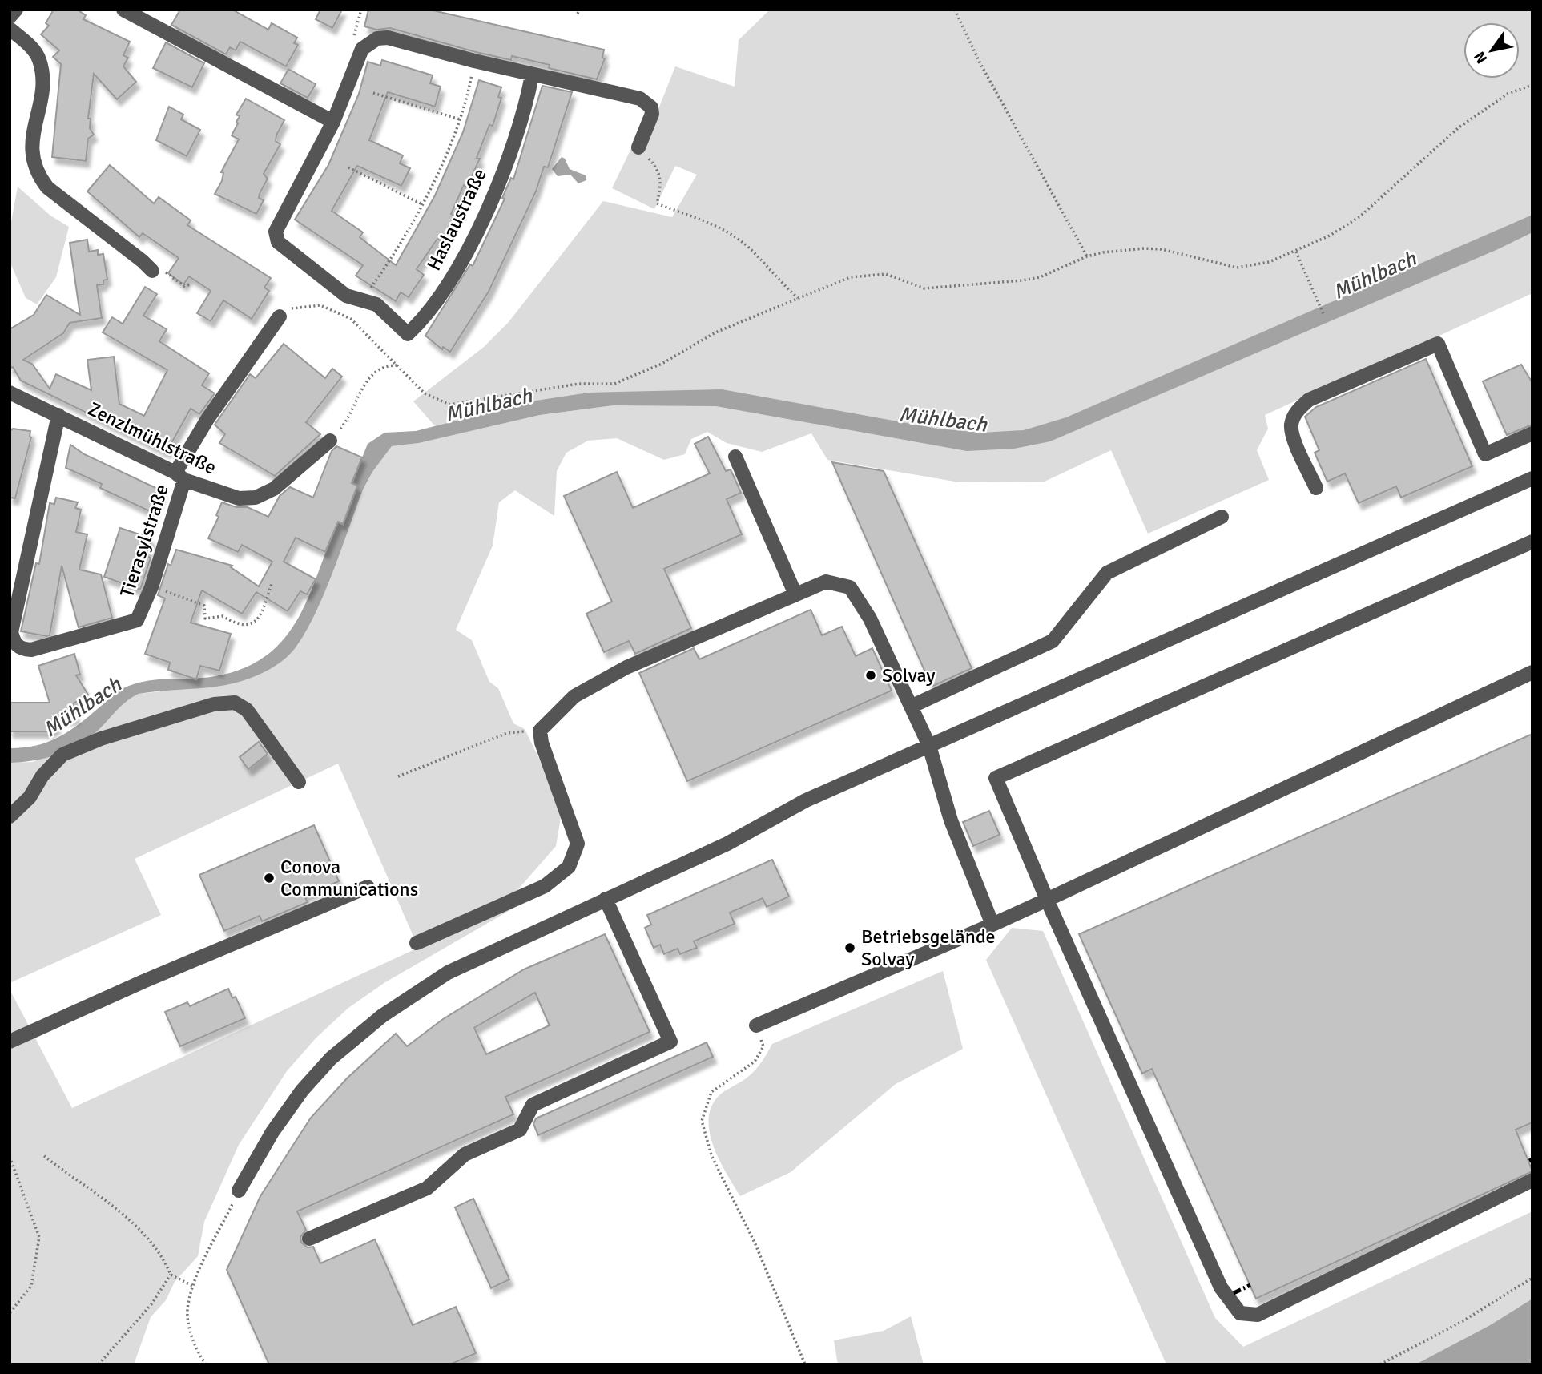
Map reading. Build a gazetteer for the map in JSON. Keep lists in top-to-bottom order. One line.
{"streets":{"street":["Haslaustraße","Zenzlmühlstraße","Tierasylstraße"]},"crossings":[["Zenzlmühlstraße","Tierasylstraße"]],"water":["Mühlbach"],"places":["Solvay","Conova Communications","Betriebsgelände Solvay"],"north":"bottom left"}
